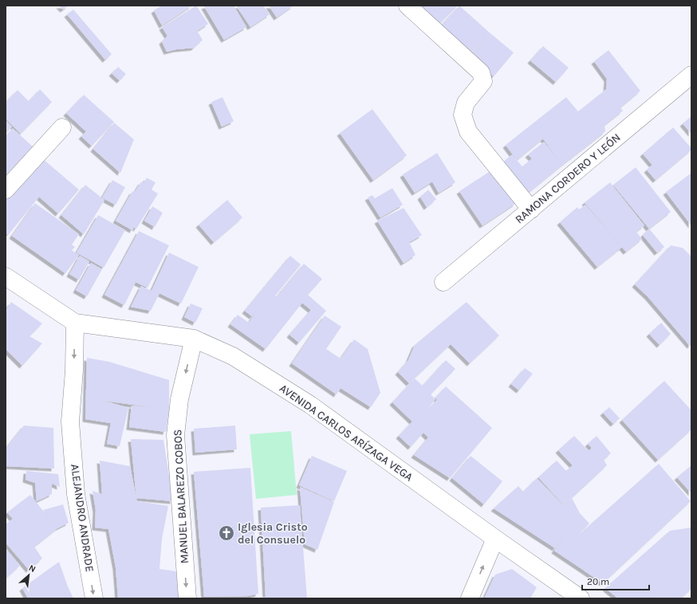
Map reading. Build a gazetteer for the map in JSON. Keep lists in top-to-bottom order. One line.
{"streets":{"street":["RAMONA CORDERO Y LEÓN","AVENIDA CARLOS ARÍZAGA VEGA","MANUEL BALAREZO COBOS","ALEJANDRO ANDRADE"]},"crossings":[["AVENIDA CARLOS ARÍZAGA VEGA","MANUEL BALAREZO COBOS"],["AVENIDA CARLOS ARÍZAGA VEGA","ALEJANDRO ANDRADE"]],"one_way":["MANUEL BALAREZO COBOS","ALEJANDRO ANDRADE"],"places":{"church":["Iglesia Cristo del Consuelo"]},"scale_bar":"20 m","north":"top right"}
